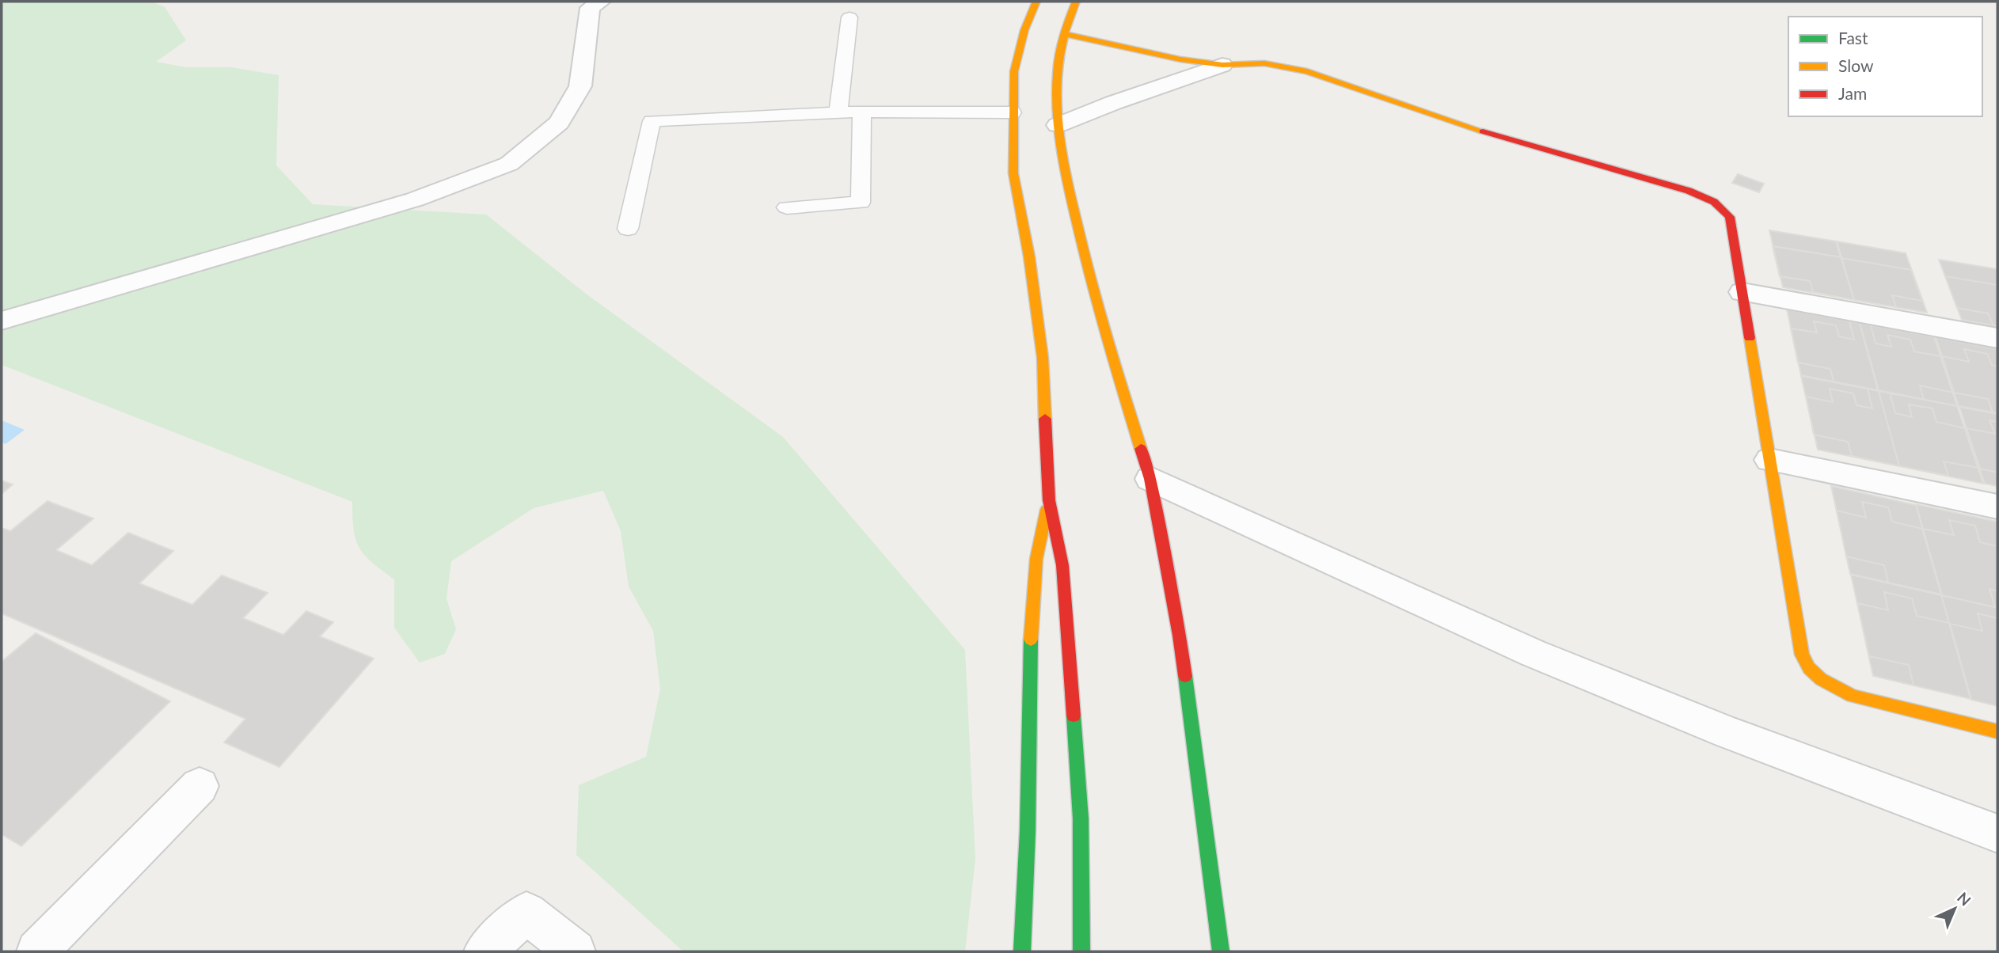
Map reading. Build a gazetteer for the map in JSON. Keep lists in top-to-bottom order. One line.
{"legend":["Fast","Slow","Jam"],"north":"top right"}
